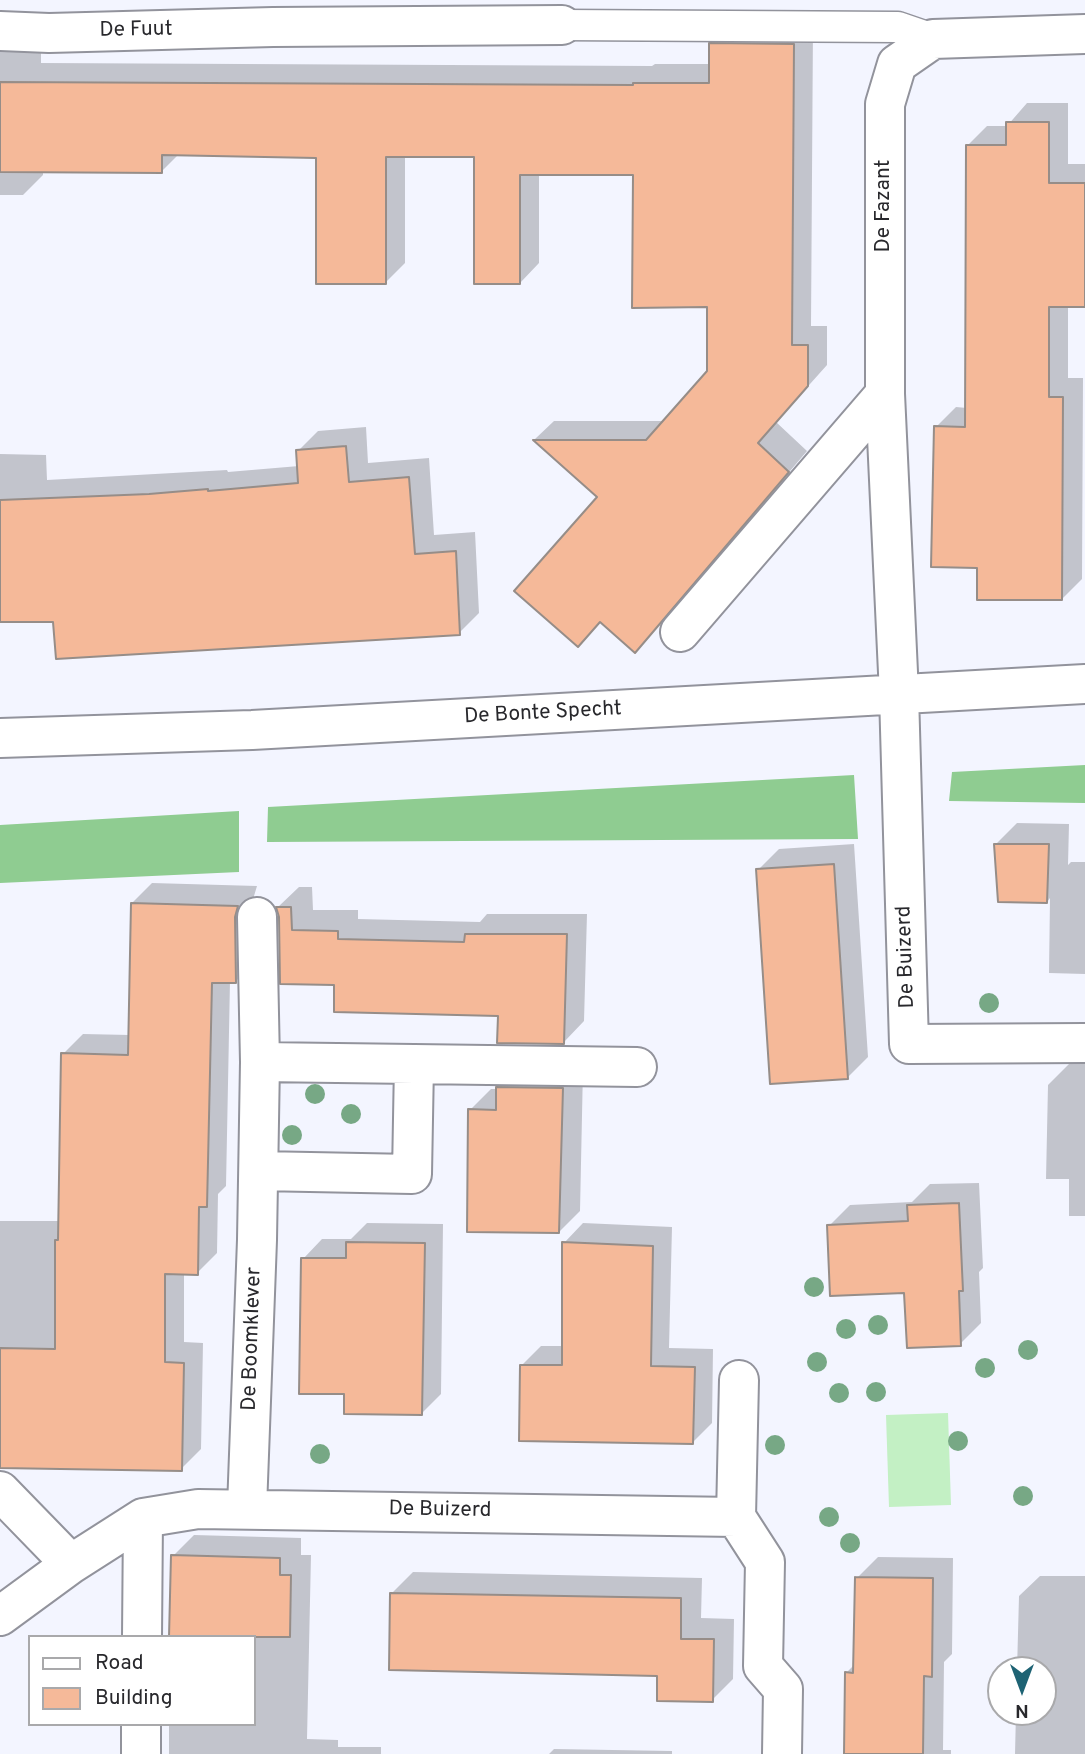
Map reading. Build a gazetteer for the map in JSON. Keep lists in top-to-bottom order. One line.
{"streets":{"street":["De Fuut","De Fazant","De Bonte Specht","De Buizerd","De Boomklever"]},"crossings":[["De Fazant","De Bonte Specht"],["De Fazant","De Buizerd"],["De Bonte Specht","De Buizerd"],["De Buizerd","De Boomklever"]],"legend":["Road","Building"],"north":"bottom"}
